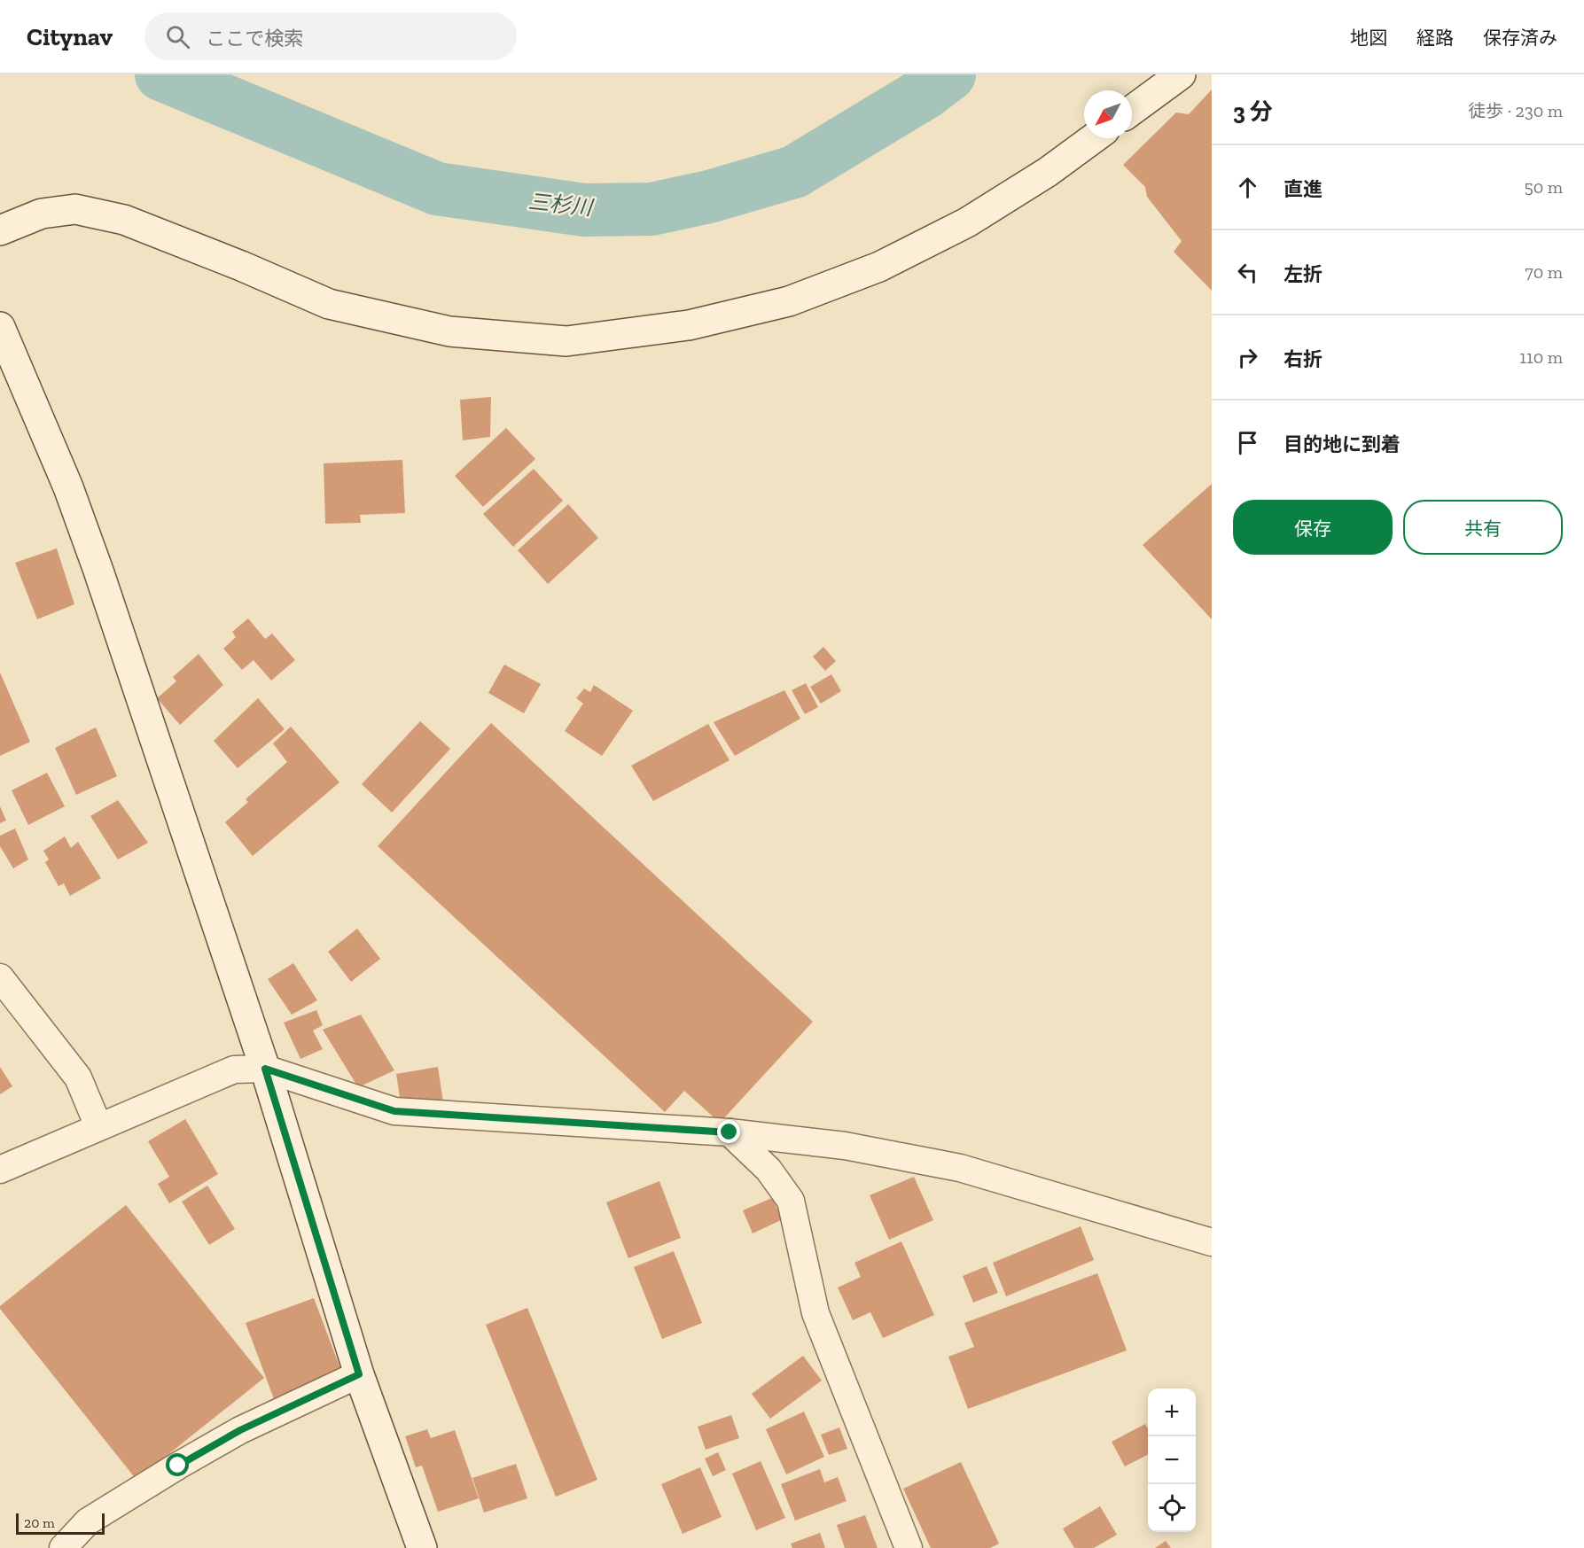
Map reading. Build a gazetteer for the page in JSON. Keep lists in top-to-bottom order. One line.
{"water":["三杉川"],"scale_bar":"20 m","north":"bottom left","page":{"header":"Citynav","search":"ここで検索","nav":["地図","経路","保存済み"],"heading":["3 分","徒歩 · 230 m"],"list":[["直進","50 m"],["左折","70 m"],["右折","110 m"],"目的地に到着"],"buttons":["保存","共有"],"map_buttons":["+","−"],"scale":"20 m"}}
